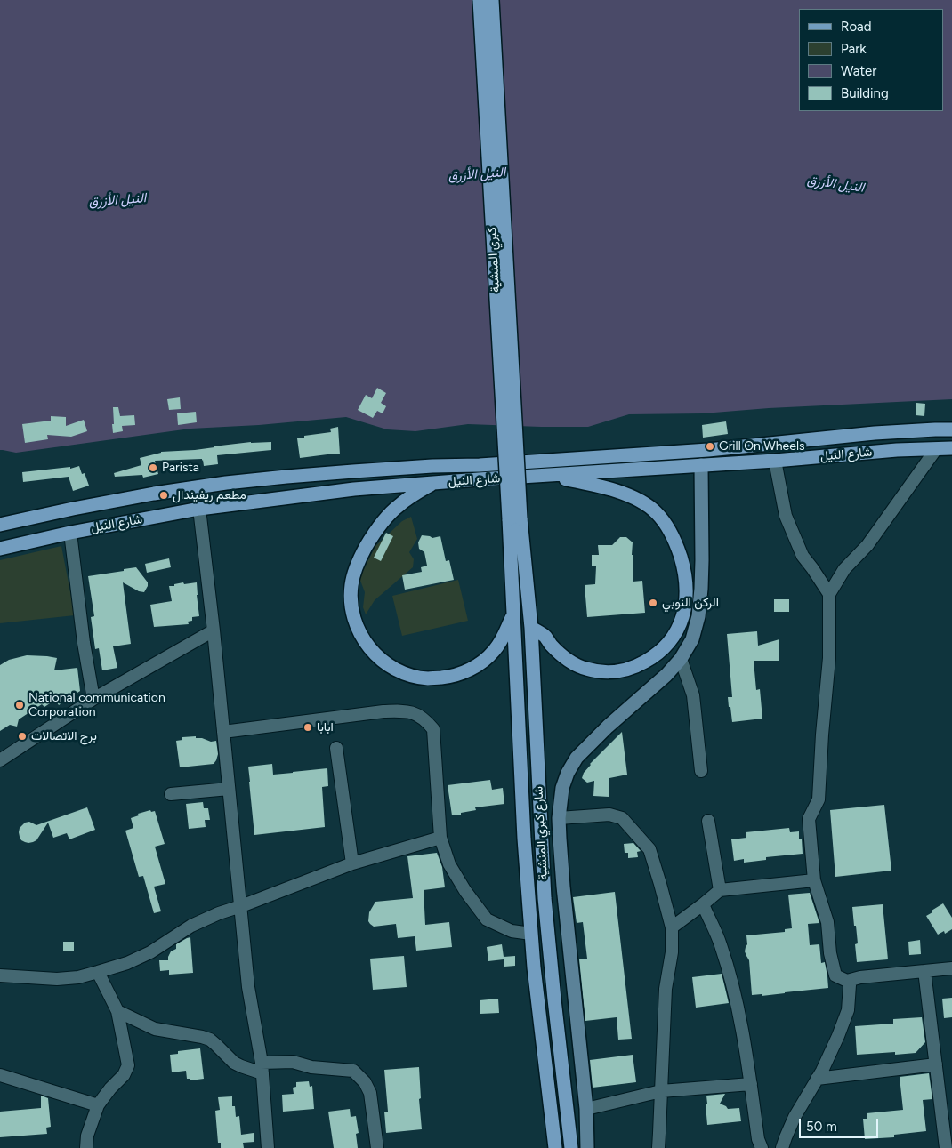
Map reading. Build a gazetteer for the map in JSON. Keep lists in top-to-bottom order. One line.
{"streets":{"main road":["كبري المنشية","شارع النيل","شارع كبري المنشية"]},"crossings":[["كبري المنشية","شارع كبري المنشية"]],"water":["النيل الأزرق"],"places":["Grill On Wheels","Parista","مطعم ريفيندال","الركن النوبي","National communication Corporation","ابابا","برج الاتصالات"],"legend":["Road","Park","Water","Building"],"scale_bar":"50 m"}
